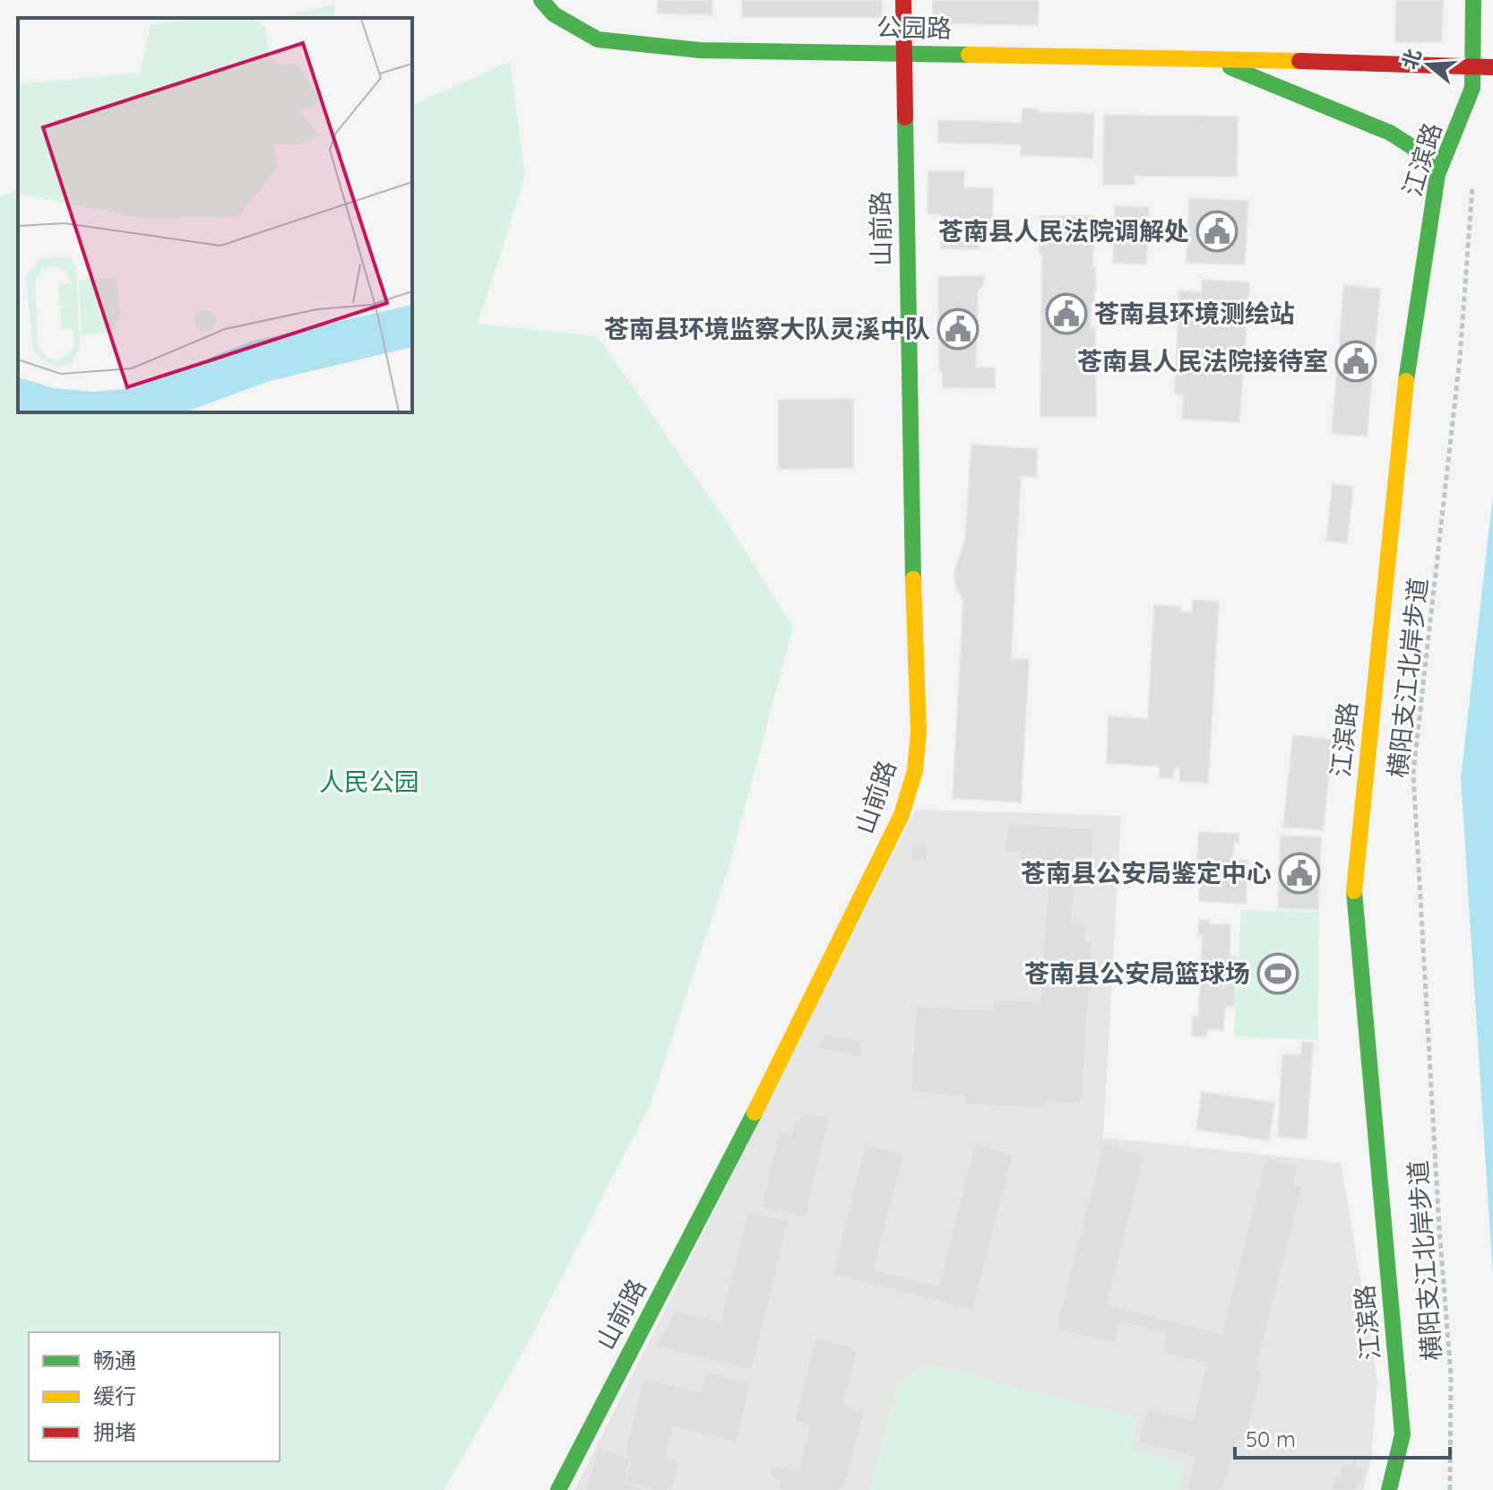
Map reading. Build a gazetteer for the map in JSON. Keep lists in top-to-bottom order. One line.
{"streets":{"street":["公园路","江滨路","山前路"],"path":["横阳支江北岸步道"]},"crossings":[["公园路","山前路"]],"parks":["人民公园"],"places":{"public building":["苍南县人民法院调解处","苍南县环境测绘站","苍南县环境监察大队灵溪中队","苍南县人民法院接待室","苍南县公安局鉴定中心"],"sports":["苍南县公安局篮球场"]},"legend":["畅通","缓行","拥堵"],"scale_bar":"50 m","north":"left"}
